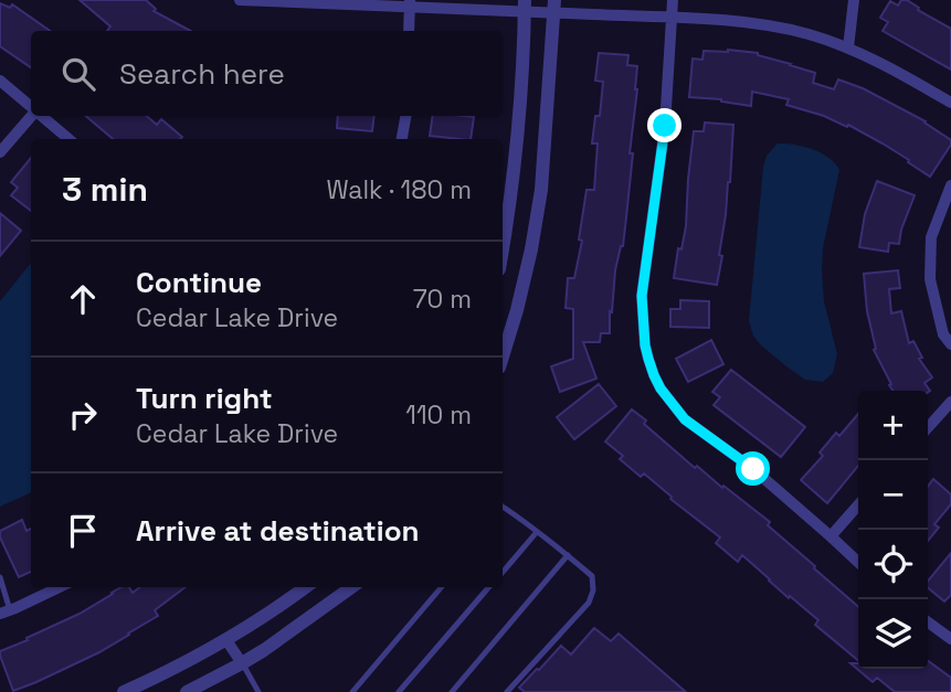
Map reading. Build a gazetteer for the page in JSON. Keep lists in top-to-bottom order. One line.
{"page":{"search":"Search here","heading":["3 min","Walk · 180 m"],"list":[["Continue","Cedar Lake Drive","70 m"],["Turn right","Cedar Lake Drive","110 m"],"Arrive at destination"],"map_buttons":["+","−"]}}
